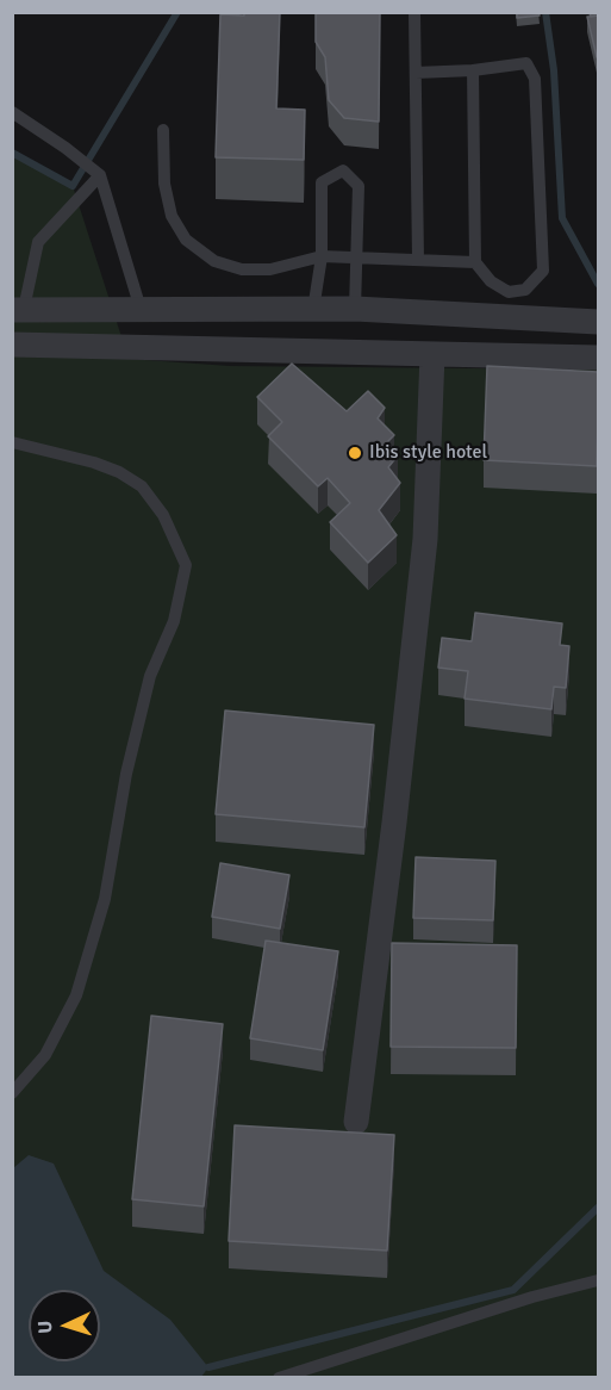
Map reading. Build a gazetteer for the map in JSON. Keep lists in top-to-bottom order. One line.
{"places":["Ibis style hotel"],"north":"left"}
